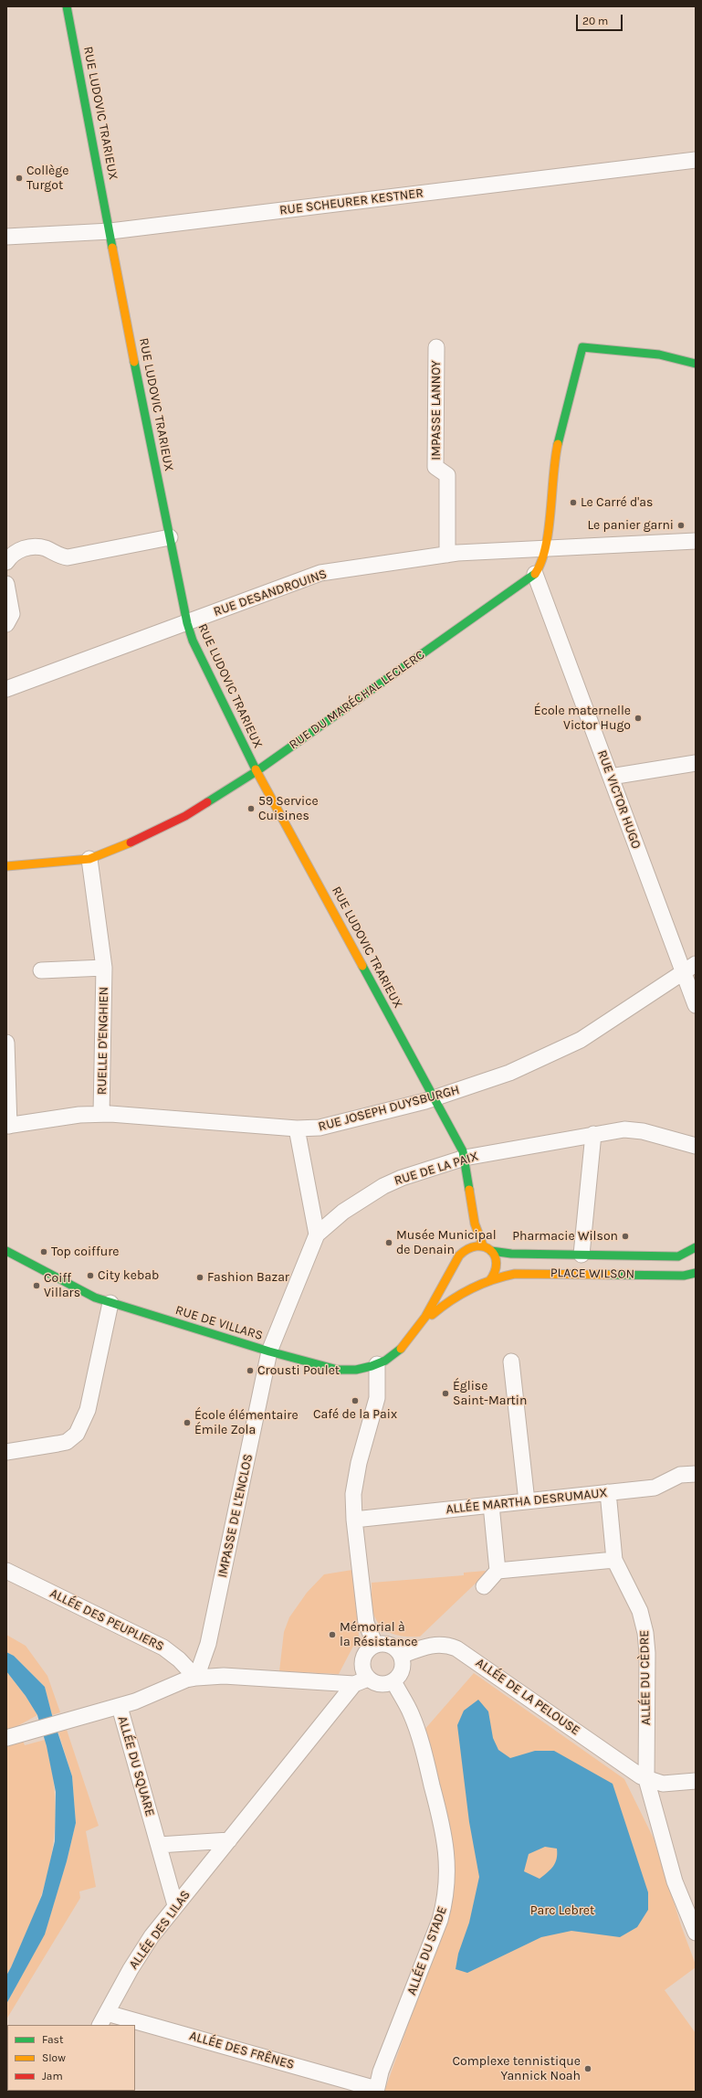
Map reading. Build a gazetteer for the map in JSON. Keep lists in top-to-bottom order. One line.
{"streets":{"street":["RUE LUDOVIC TRARIEUX","RUE SCHEURER KESTNER","IMPASSE LANNOY","RUE DESANDROUINS","RUE DU MARÉCHAL LECLERC","RUE VICTOR HUGO","RUELLE D'ENGHIEN","RUE JOSEPH DUYSBURGH","RUE DE LA PAIX","PLACE WILSON","RUE DE VILLARS","ALLÉE MARTHA DESRUMAUX","IMPASSE DE L'ENCLOS","ALLÉE DES PEUPLIERS","ALLÉE DU CÈDRE","ALLÉE DE LA PELOUSE","ALLÉE DU SQUARE","ALLÉE DES LILAS","ALLÉE DU STADE","ALLÉE DES FRÊNES"]},"crossings":[["RUE LUDOVIC TRARIEUX","RUE SCHEURER KESTNER"],["RUE LUDOVIC TRARIEUX","RUE DESANDROUINS"],["RUE LUDOVIC TRARIEUX","RUE DU MARÉCHAL LECLERC"],["RUE LUDOVIC TRARIEUX","RUE JOSEPH DUYSBURGH"],["RUE LUDOVIC TRARIEUX","RUE DE LA PAIX"],["RUE LUDOVIC TRARIEUX","PLACE WILSON"],["IMPASSE LANNOY","RUE DESANDROUINS"],["RUE DESANDROUINS","RUE DU MARÉCHAL LECLERC"],["RUE DU MARÉCHAL LECLERC","RUE VICTOR HUGO"],["RUE DU MARÉCHAL LECLERC","RUELLE D'ENGHIEN"],["RUE VICTOR HUGO","RUE JOSEPH DUYSBURGH"],["RUELLE D'ENGHIEN","RUE JOSEPH DUYSBURGH"],["RUE DE LA PAIX","RUE DE VILLARS"],["RUE DE LA PAIX","IMPASSE DE L'ENCLOS"],["PLACE WILSON","RUE DE VILLARS"],["RUE DE VILLARS","IMPASSE DE L'ENCLOS"],["ALLÉE MARTHA DESRUMAUX","ALLÉE DU CÈDRE"],["IMPASSE DE L'ENCLOS","ALLÉE DES PEUPLIERS"],["IMPASSE DE L'ENCLOS","ALLÉE DU SQUARE"],["ALLÉE DES PEUPLIERS","ALLÉE DU SQUARE"],["ALLÉE DU CÈDRE","ALLÉE DE LA PELOUSE"],["ALLÉE DE LA PELOUSE","ALLÉE DES LILAS"],["ALLÉE DE LA PELOUSE","ALLÉE DU STADE"],["ALLÉE DU SQUARE","ALLÉE DES LILAS"],["ALLÉE DES LILAS","ALLÉE DU STADE"],["ALLÉE DES LILAS","ALLÉE DES FRÊNES"],["ALLÉE DU STADE","ALLÉE DES FRÊNES"]],"parks":["Parc Lebret"],"places":["Collège Turgot","Le Carré d'as","Le panier garni","École maternelle Victor Hugo","59 Service Cuisines","Pharmacie Wilson","Musée Municipal de Denain","Top coiffure","City kebab","Fashion Bazar","Coiff Villars","Crousti Poulet","Église Saint-Martin","Café de la Paix","École élémentaire Émile Zola","Mémorial à la Résistance","Complexe tennistique Yannick Noah"],"legend":["Fast","Slow","Jam"],"scale_bar":"20 m"}
